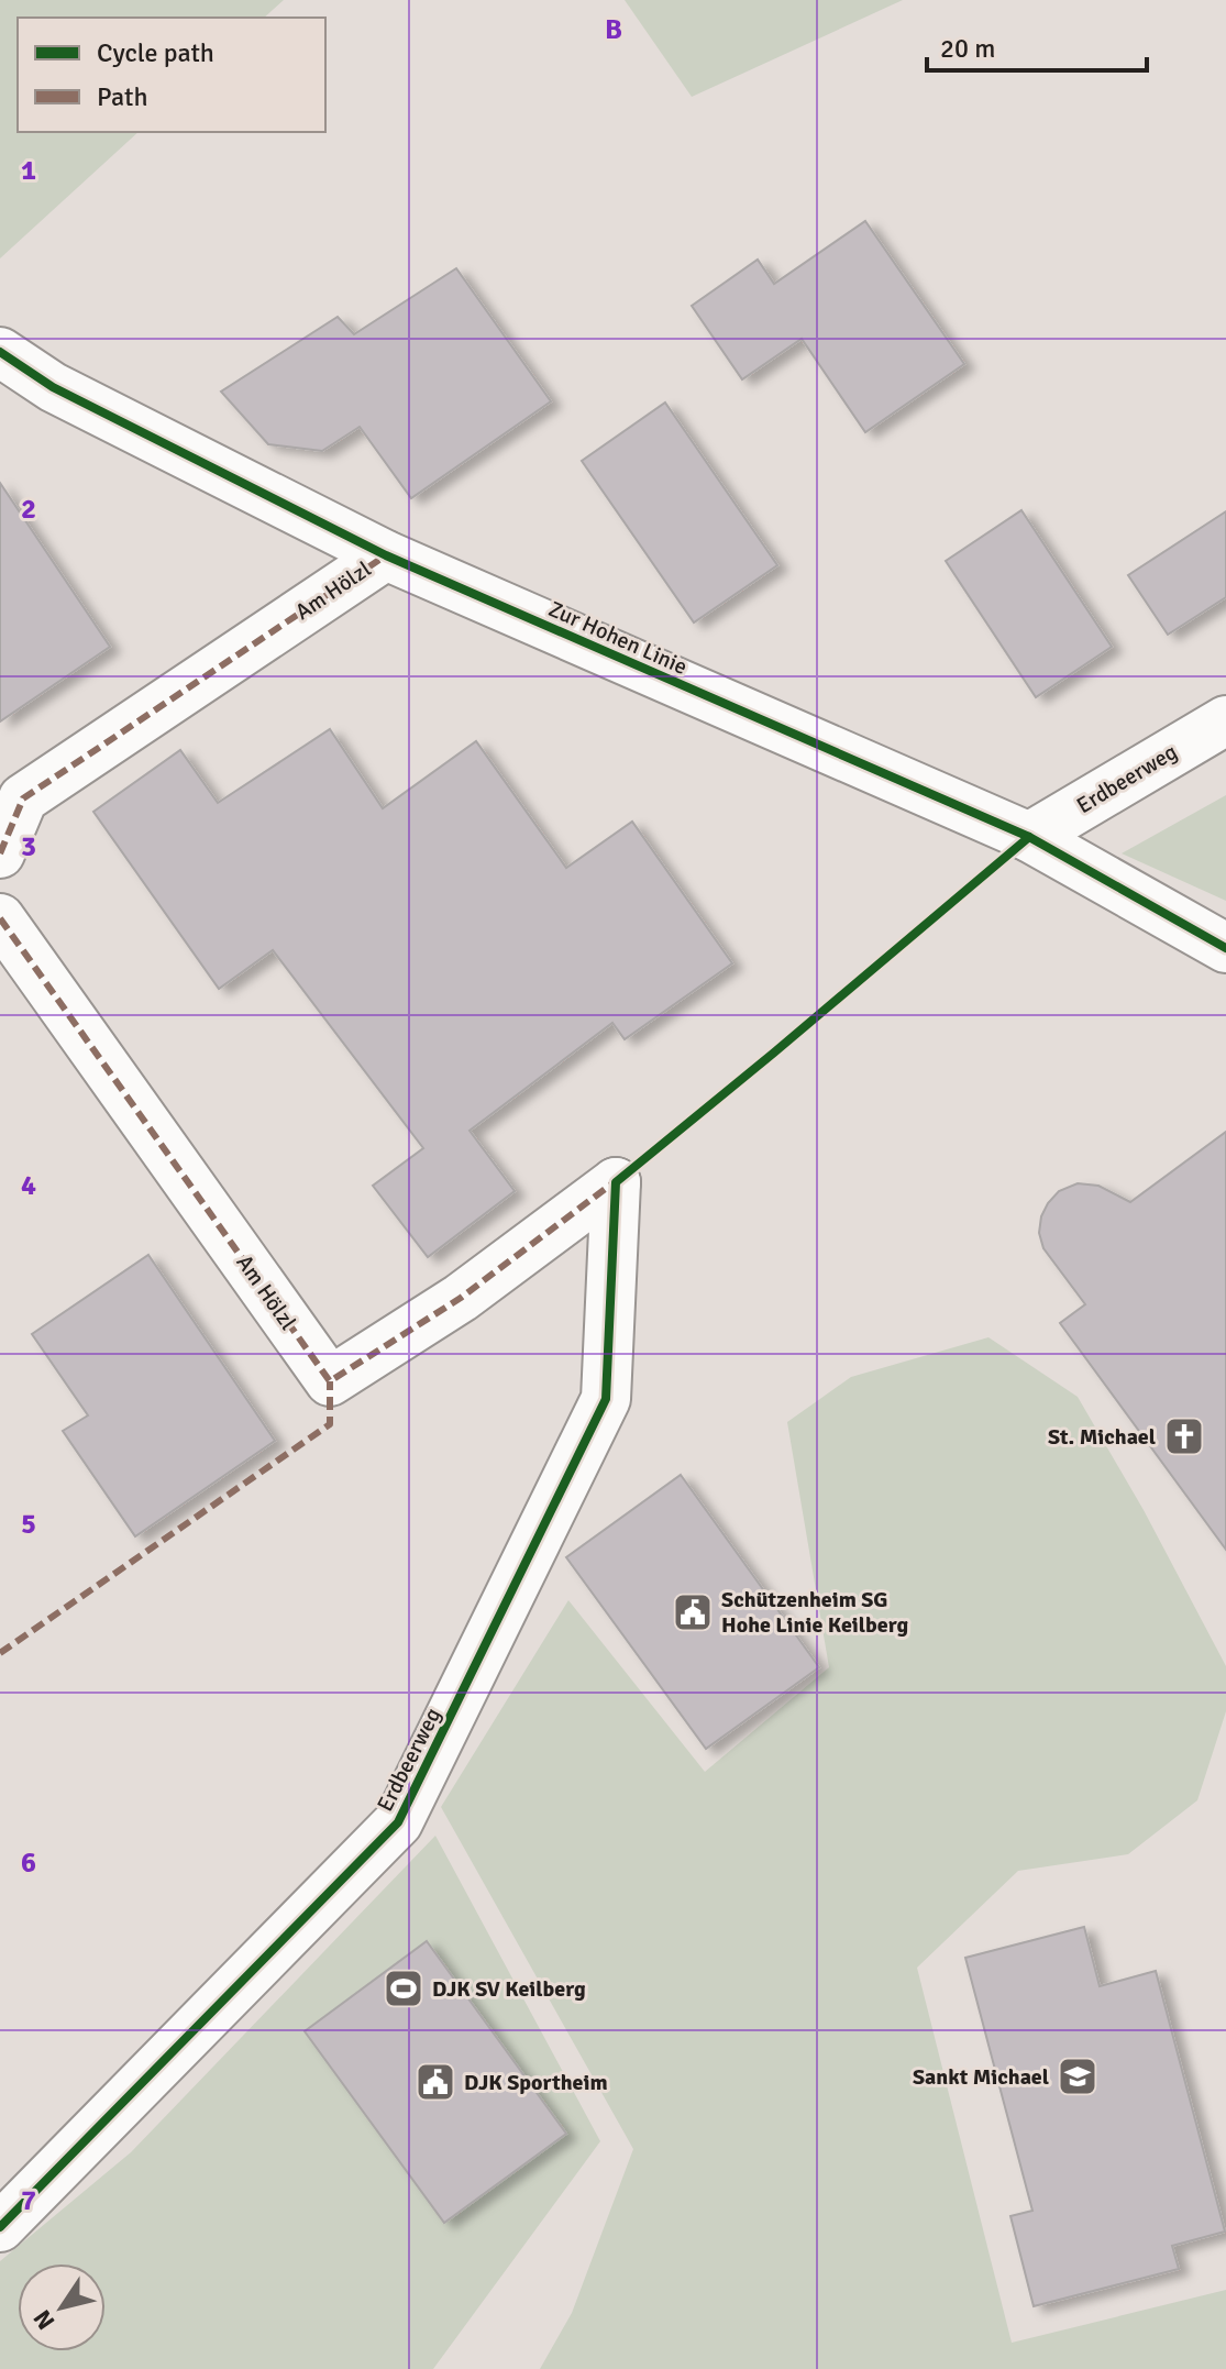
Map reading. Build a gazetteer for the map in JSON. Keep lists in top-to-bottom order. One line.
{"streets":{"street":["Am Hölzl","Zur Hohen Linie","Erdbeerweg"]},"crossings":[["Am Hölzl","Zur Hohen Linie"],["Am Hölzl","Erdbeerweg"],["Zur Hohen Linie","Erdbeerweg"]],"places":{"church":["St. Michael"],"public building":["Schützenheim SG Hohe Linie Keilberg","DJK Sportheim"],"sports":["DJK SV Keilberg"],"school or university":["Sankt Michael"]},"legend":["Cycle path","Path"],"scale_bar":"20 m","north":"bottom left","grid":{"columns":["B"],"rows":["1","2","3","4","5","6","7"]}}
